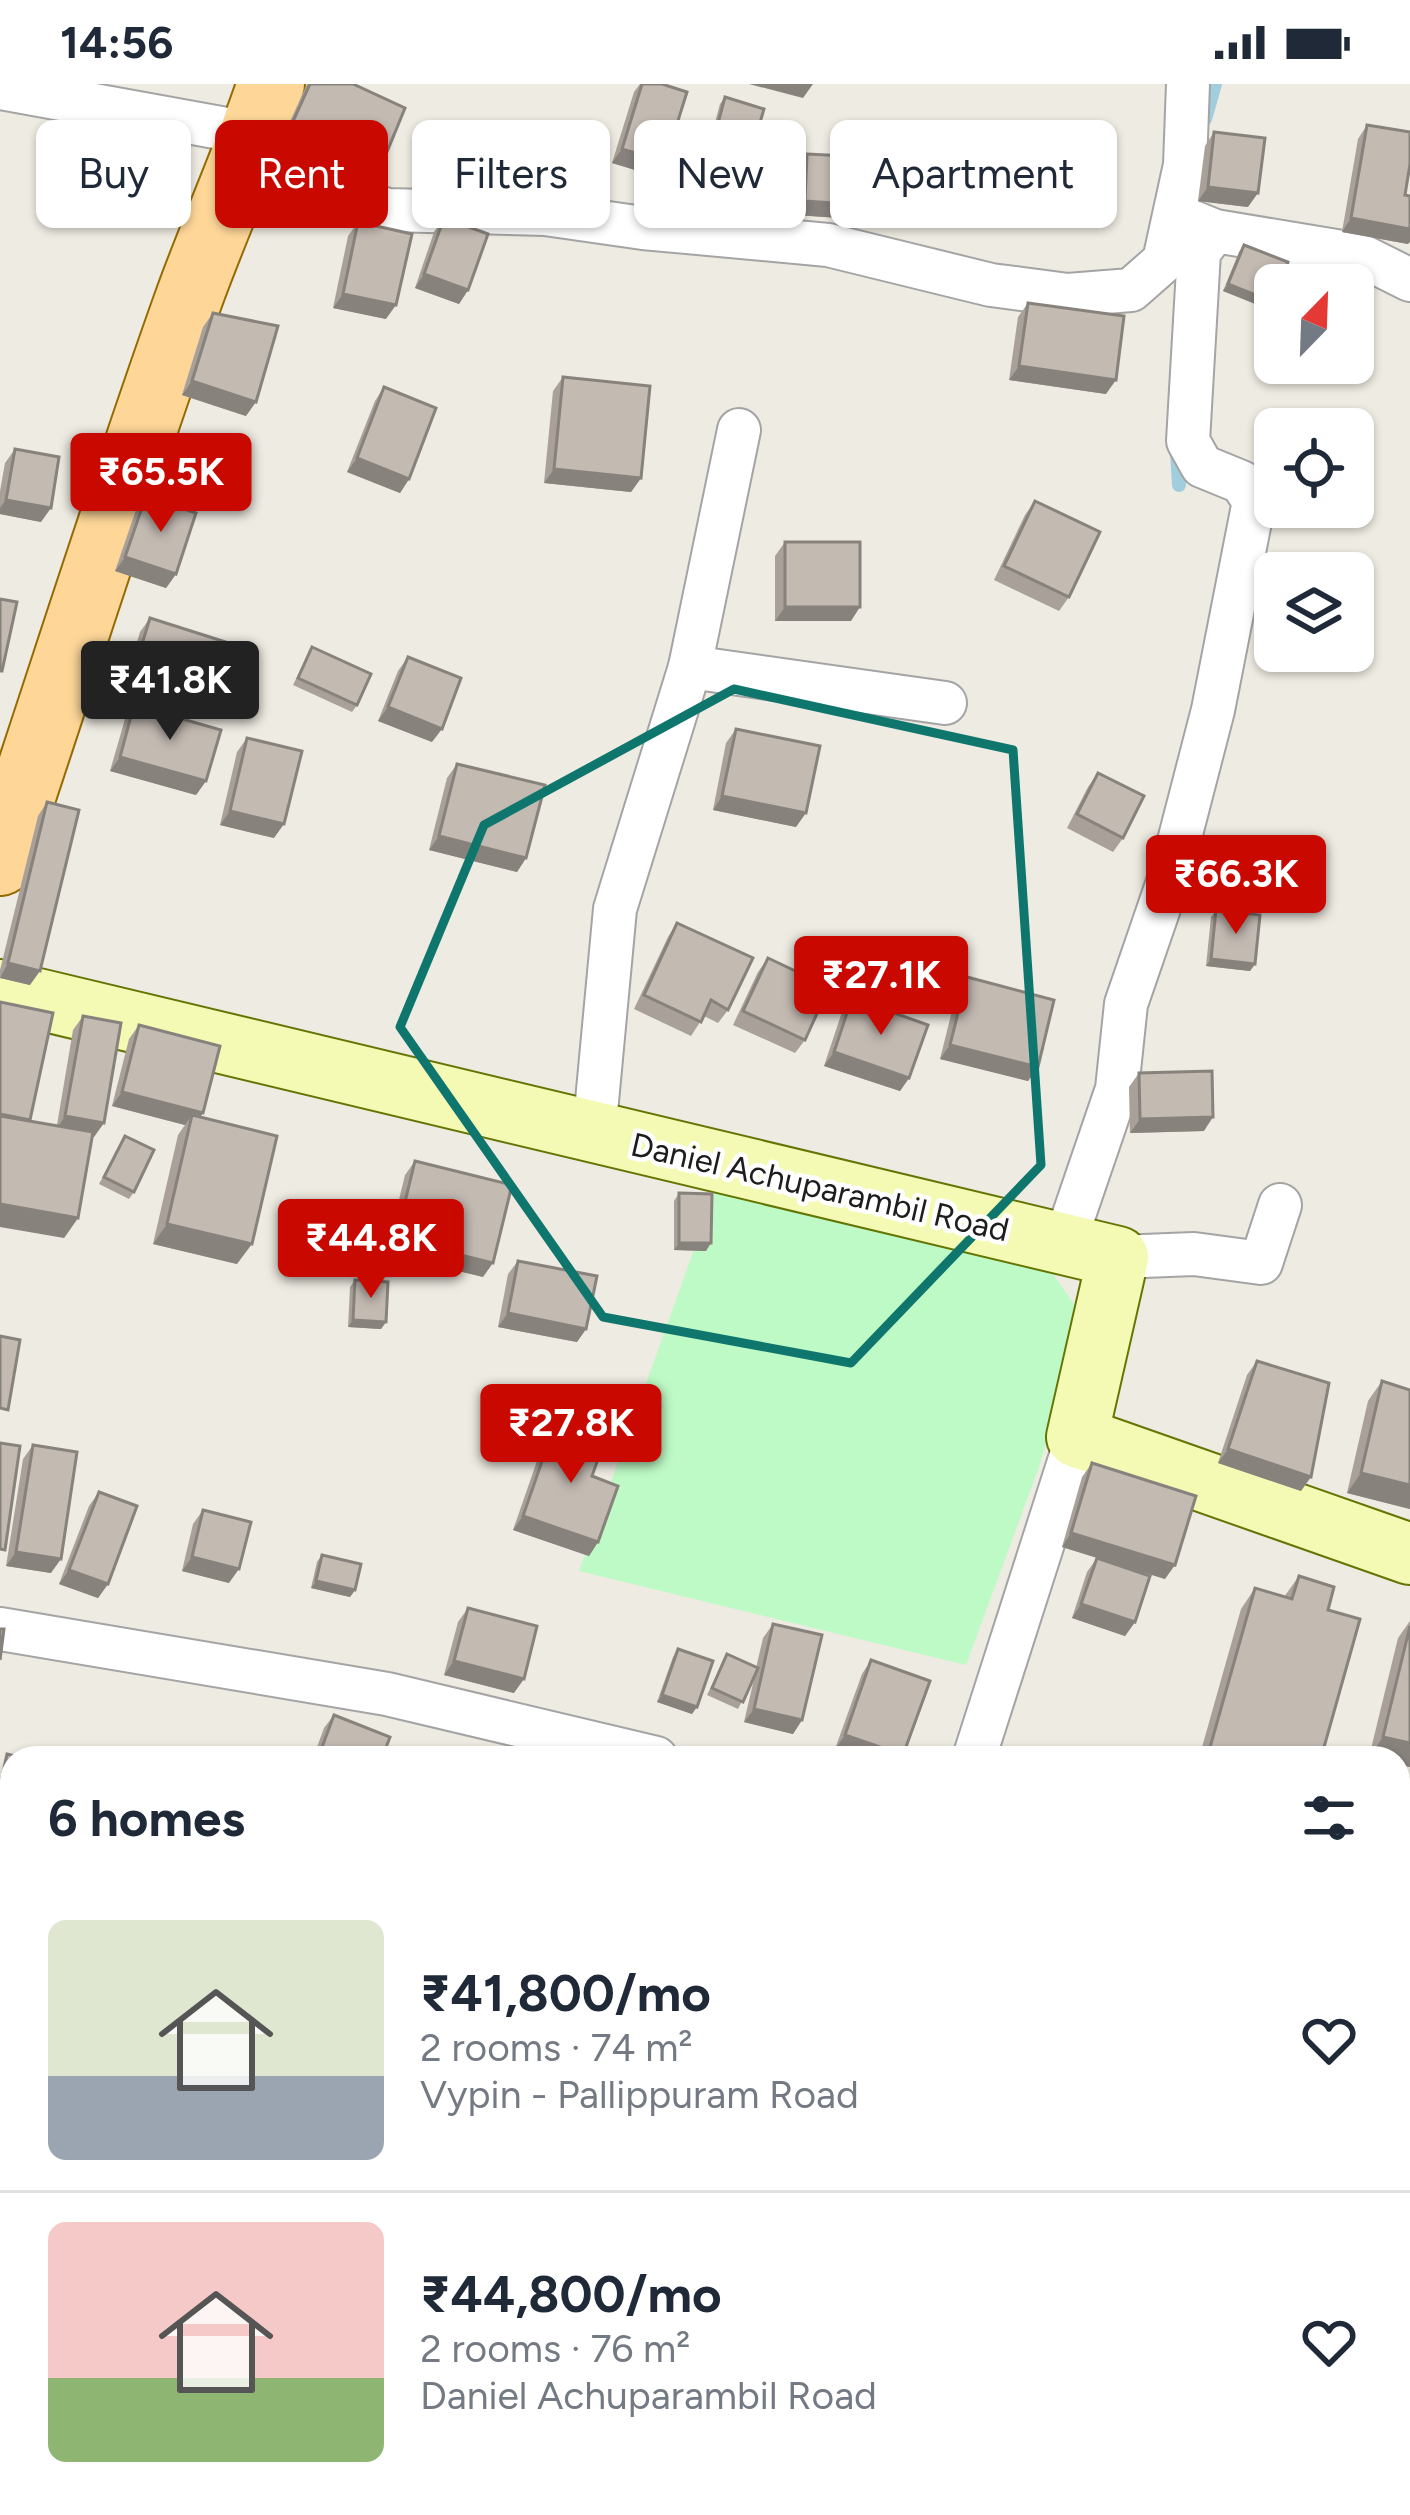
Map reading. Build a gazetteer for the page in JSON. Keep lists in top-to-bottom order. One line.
{"streets":{"street":["Daniel Achuparambil Road"]},"north":"top right","page":{"status":"14:56","chip":["Buy","Rent","Filters","New","Apartment"],"price":["₹65.5K","₹41.8K","₹66.3K","₹27.1K","₹44.8K","₹27.8K"],"heading":"6 homes","list":[{"name":"₹41,800/mo","note":"2 rooms · 74 m² · Vypin - Pallippuram Road"},{"name":"₹44,800/mo","note":"2 rooms · 76 m² · Daniel Achuparambil Road"}]}}
